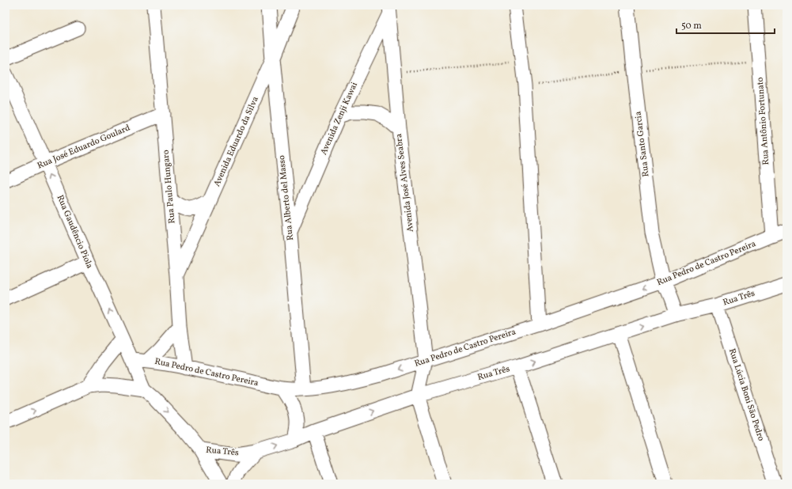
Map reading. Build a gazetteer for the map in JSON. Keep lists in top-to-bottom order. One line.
{"streets":{"street":["Avenida Zenji Kawai","Rua Antônio Fortunato","Avenida Eduardo da Silva","Rua Santo Garcia","Rua José Eduardo Goulard","Avenida José Alves Seabra","Rua Paulo Hungaro","Rua Alberto del Masso","Rua Gaudêncio Piola","Rua Pedro de Castro Pereira","Rua Três","Rua Lúcia Boni São Pedro"]},"crossings":[["Avenida Zenji Kawai","Avenida José Alves Seabra"],["Avenida Zenji Kawai","Rua Alberto del Masso"],["Rua Antônio Fortunato","Rua Pedro de Castro Pereira"],["Avenida Eduardo da Silva","Rua Paulo Hungaro"],["Avenida Eduardo da Silva","Rua Alberto del Masso"],["Rua Santo Garcia","Rua Pedro de Castro Pereira"],["Rua Santo Garcia","Rua Três"],["Rua José Eduardo Goulard","Rua Paulo Hungaro"],["Rua José Eduardo Goulard","Rua Gaudêncio Piola"],["Avenida José Alves Seabra","Rua Pedro de Castro Pereira"],["Avenida José Alves Seabra","Rua Três"],["Rua Paulo Hungaro","Rua Pedro de Castro Pereira"],["Rua Alberto del Masso","Rua Pedro de Castro Pereira"],["Rua Gaudêncio Piola","Rua Pedro de Castro Pereira"],["Rua Três","Rua Lúcia Boni São Pedro"]],"one_way":["Rua Gaudêncio Piola","Rua Pedro de Castro Pereira","Rua Três"],"scale_bar":"50 m"}
